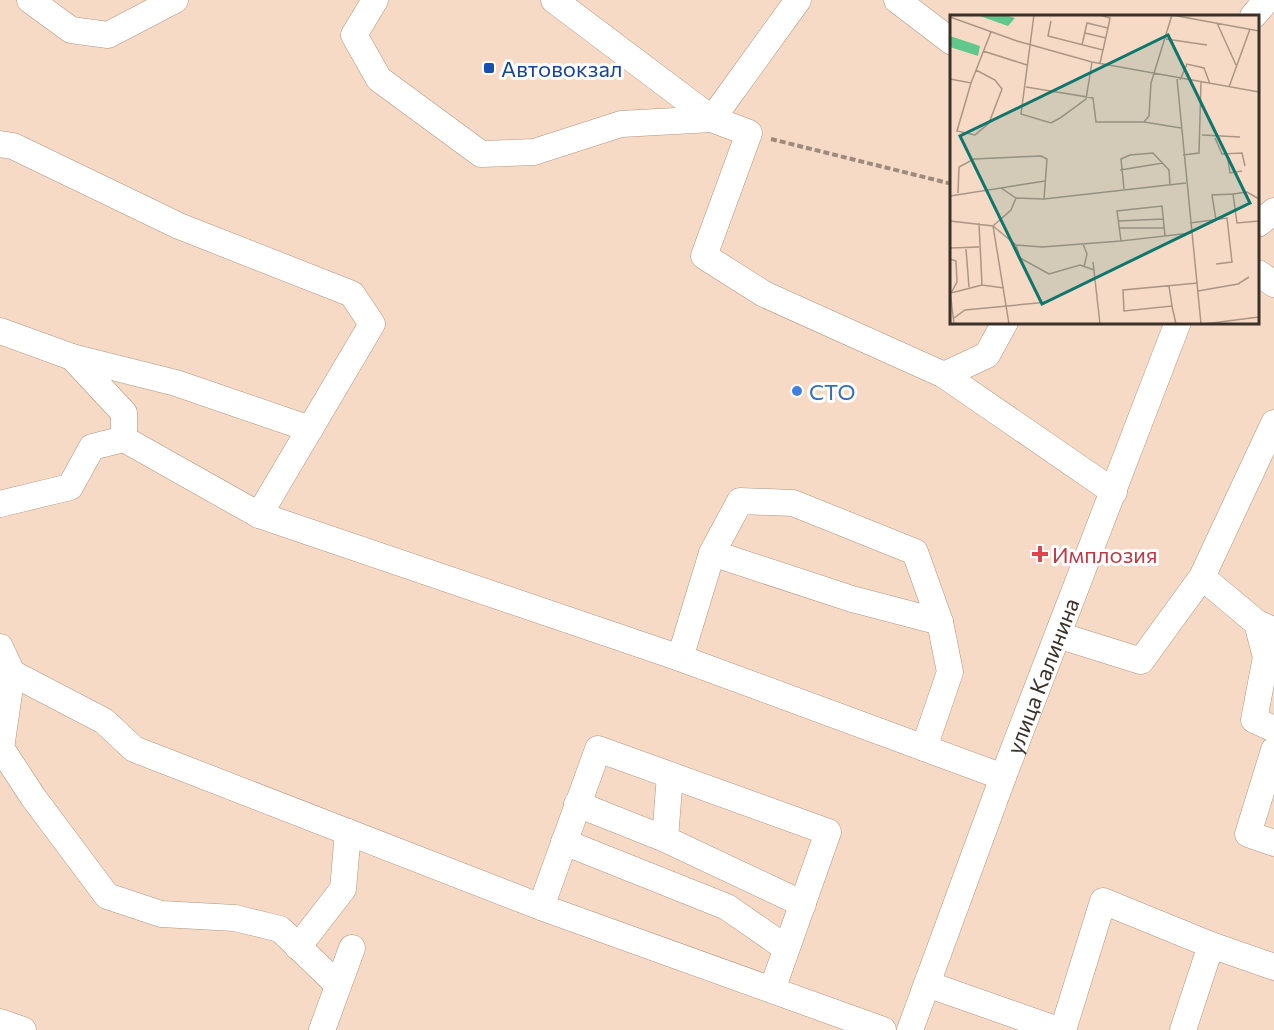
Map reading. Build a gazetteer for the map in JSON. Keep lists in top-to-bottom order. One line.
{"streets":{"street":["улица Калинина"]},"places":{"transit":["Автовокзал"],"other":["СТО"],"health":["Имплозия"]}}
